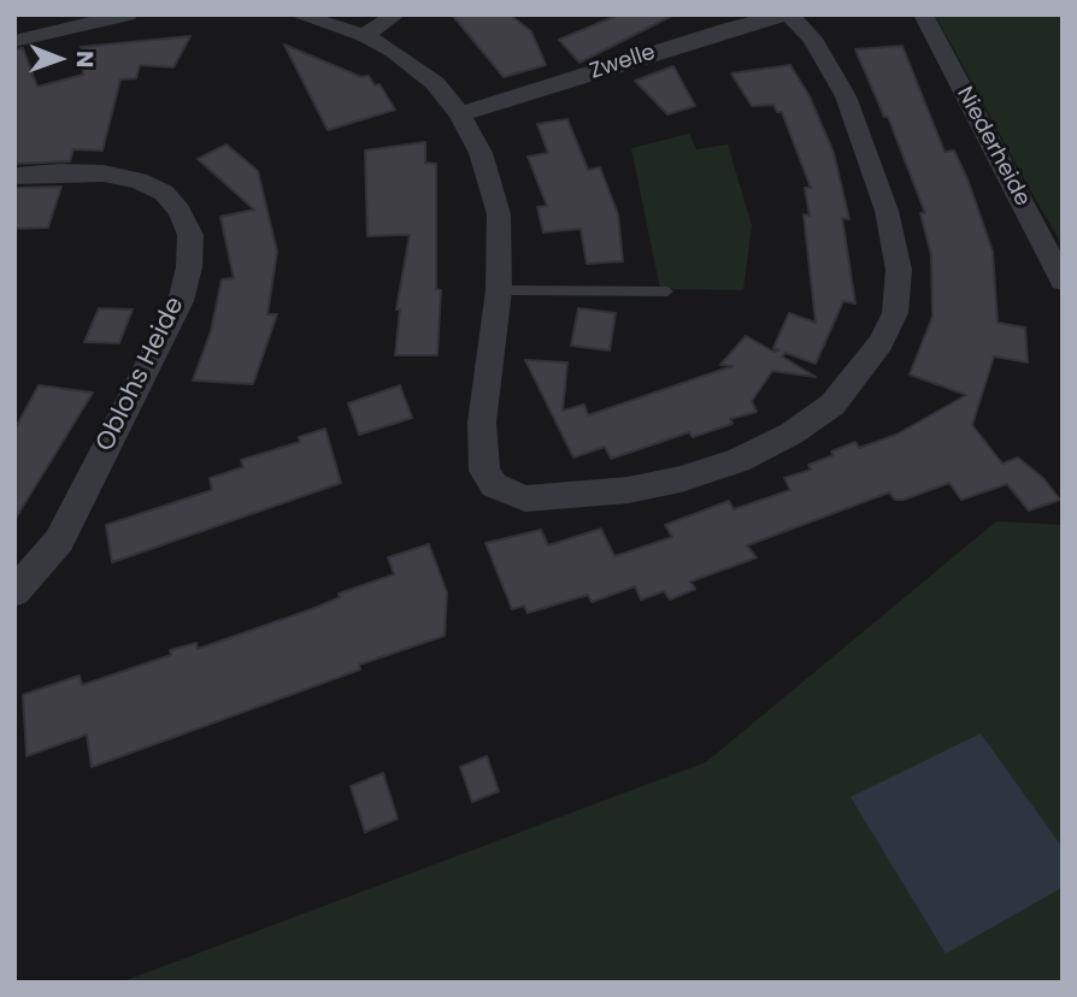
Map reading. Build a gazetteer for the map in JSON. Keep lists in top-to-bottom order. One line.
{"streets":{"street":["Zwelle","Niederheide","Oblohs Heide"]},"north":"right"}
